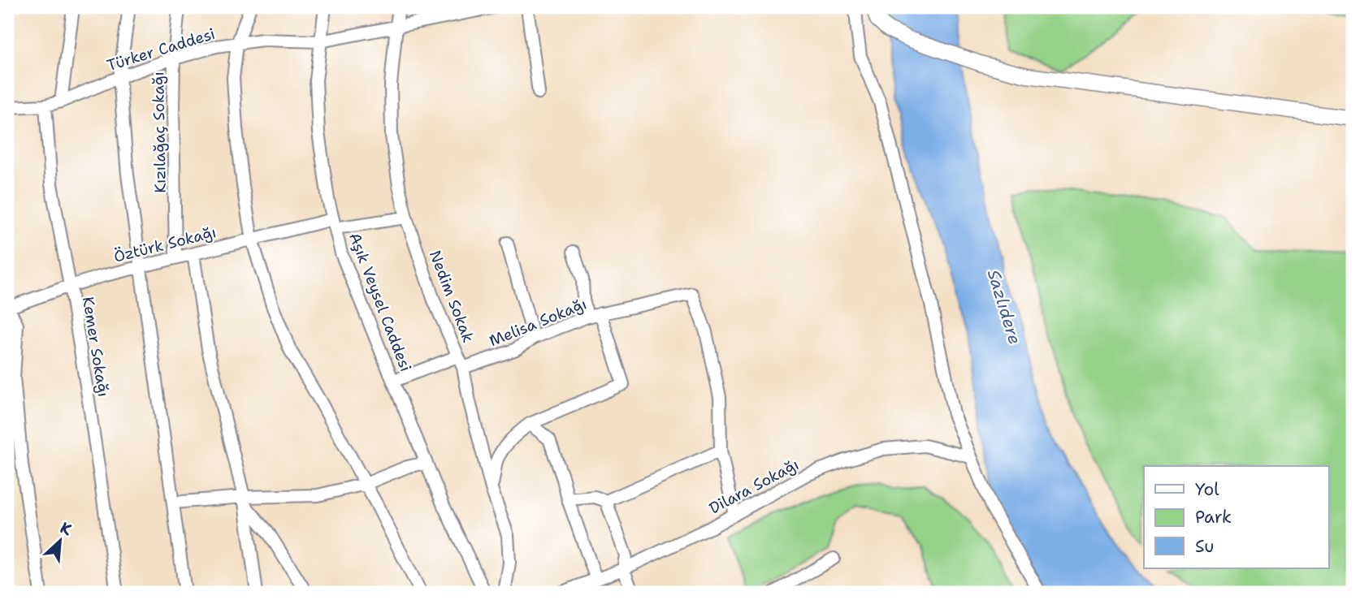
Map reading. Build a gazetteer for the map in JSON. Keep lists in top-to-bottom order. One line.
{"streets":{"street":["Türker Caddesi","Kızılağaç Sokağı","Öztürk Sokağı","Nedim Sokak","Aşık Veysel Caddesi","Melisa Sokağı","Kemer Sokağı","Dilara Sokağı"]},"crossings":[["Türker Caddesi","Kızılağaç Sokağı"],["Türker Caddesi","Nedim Sokak"],["Türker Caddesi","Aşık Veysel Caddesi"],["Türker Caddesi","Kemer Sokağı"],["Kızılağaç Sokağı","Öztürk Sokağı"],["Öztürk Sokağı","Nedim Sokak"],["Öztürk Sokağı","Aşık Veysel Caddesi"],["Öztürk Sokağı","Kemer Sokağı"],["Nedim Sokak","Melisa Sokağı"]],"water":["Sazlıdere"],"legend":["Yol","Park","Su"],"north":"top right"}
